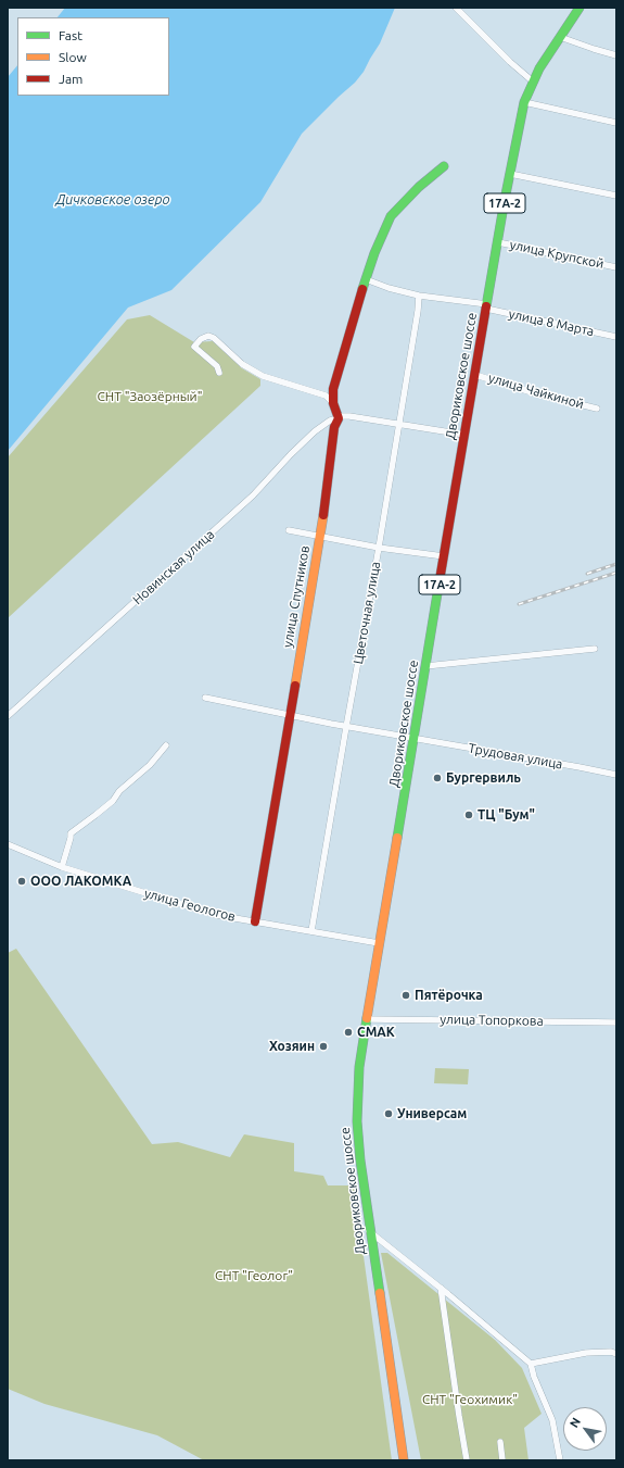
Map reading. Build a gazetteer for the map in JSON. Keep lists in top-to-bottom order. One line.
{"streets":{"main road":["17А-2","Двориковское шоссе","улица Спутников"],"street":["улица Крупской","улица 8 Марта","улица Чайкиной","Новинская улица","Цветочная улица","Трудовая улица","улица Геологов","улица Топоркова"]},"crossings":[["улица Крупской","Двориковское шоссе"],["улица 8 Марта","Двориковское шоссе"],["улица 8 Марта","Цветочная улица"],["Двориковское шоссе","улица Чайкиной"],["Двориковское шоссе","Трудовая улица"],["Двориковское шоссе","улица Геологов"],["Двориковское шоссе","улица Топоркова"],["Новинская улица","улица Спутников"],["улица Спутников","Трудовая улица"],["улица Спутников","улица Геологов"],["Цветочная улица","Трудовая улица"],["Цветочная улица","улица Геологов"]],"water":["Дичковское озеро"],"parks":["СНТ \"Заозёрный\"","СНТ \"Геолог\"","СНТ \"Геохимик\""],"places":["Бургервиль","ТЦ \"Бум\"","ООО ЛАКОМКА","Пятёрочка","СМАК","Хозяин","Универсам"],"legend":["Fast","Slow","Jam"],"north":"top left"}
